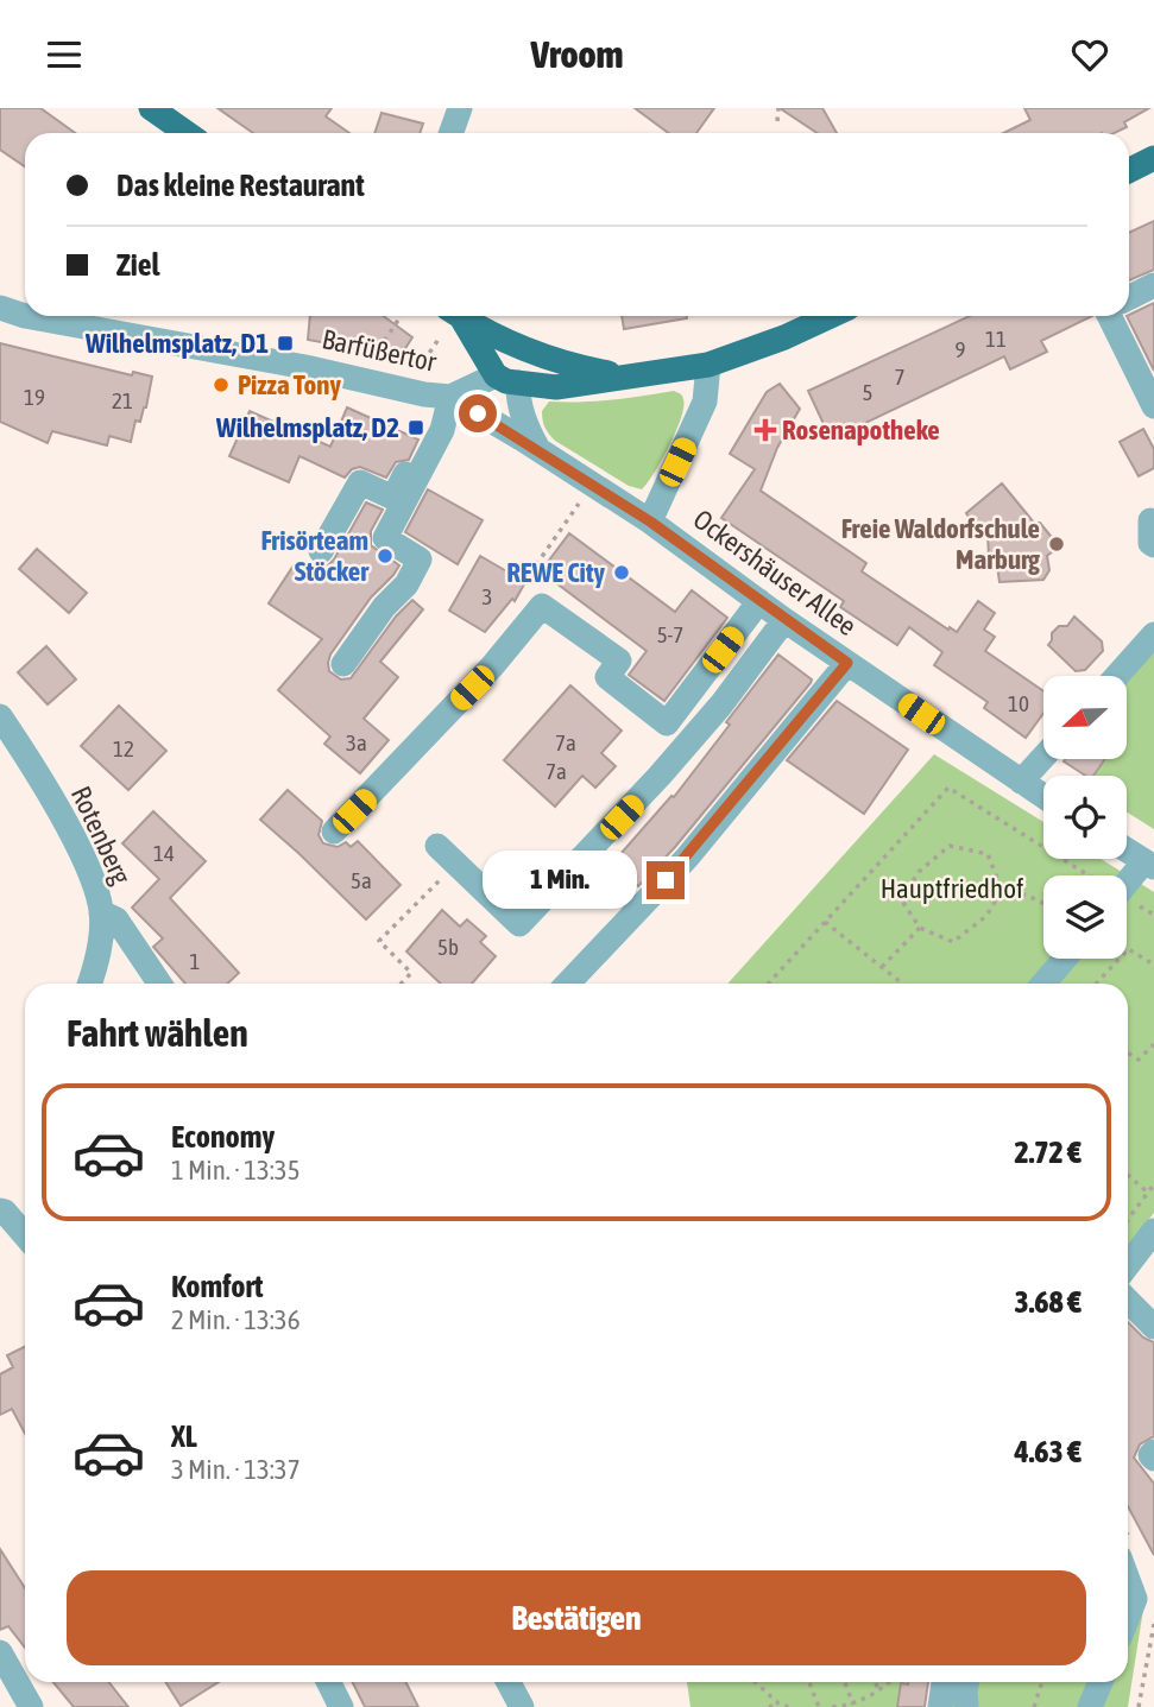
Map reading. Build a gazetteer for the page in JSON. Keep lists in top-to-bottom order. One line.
{"streets":{"street":["Barfüßertor","Ockershäuser Allee","Rotenberg"]},"crossings":[["Barfüßertor","Ockershäuser Allee"]],"parks":["Hauptfriedhof"],"places":{"transit":["Wilhelmsplatz, D1","Wilhelmsplatz, D2"],"other":["Pizza Tony","Freie Waldorfschule Marburg","Frisörteam Stöcker","REWE City"],"health":["Rosenapotheke"]},"house_numbers":["11","9","7","5","19","21","3","5-7","10","3a","7a","12","7a","14","5a","5b","1"],"north":"left","page":{"header":"Vroom","banner":["Das kleine Restaurant","Ziel"],"bubble":"1 Min.","heading":"Fahrt wählen","list":[{"name":"Economy","note":"1 Min. · 13:35","value":"2.72 €"},{"name":"Komfort","note":"2 Min. · 13:36","value":"3.68 €"},{"name":"XL","note":"3 Min. · 13:37","value":"4.63 €"}],"buttons":"Bestätigen"}}
